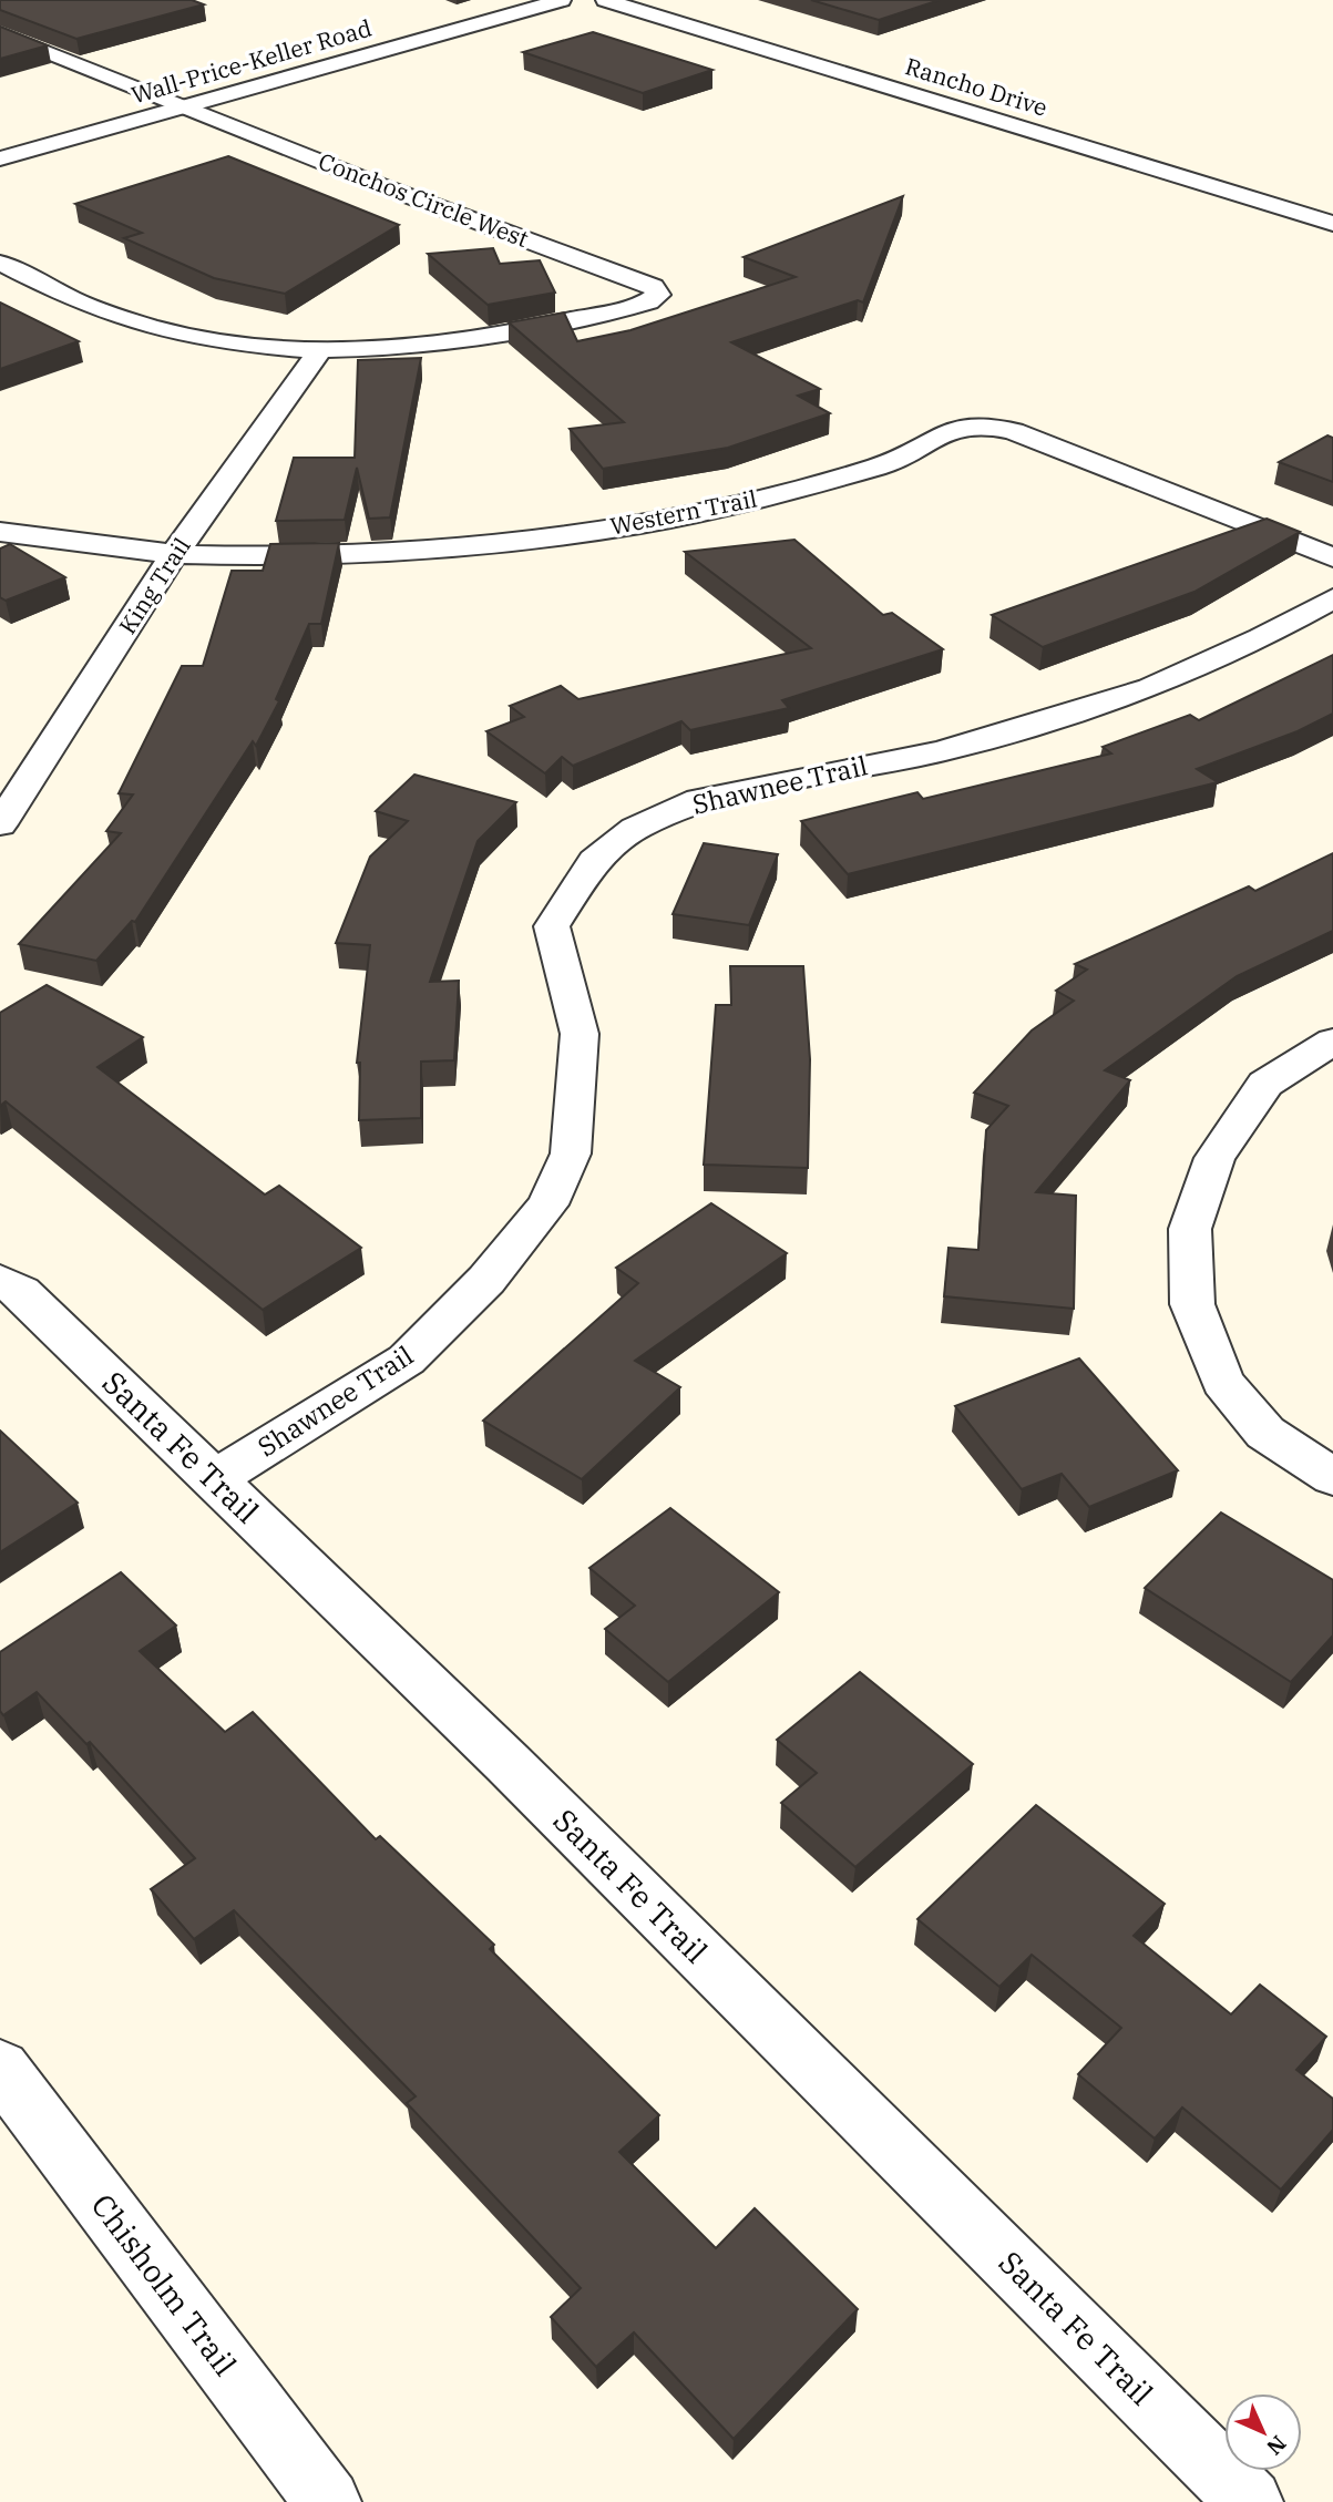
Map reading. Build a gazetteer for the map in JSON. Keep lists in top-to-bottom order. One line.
{"streets":{"street":["Wall-Price-Keller Road","Rancho Drive","Conchos Circle West","Western Trail","King Trail","Shawnee Trail","Santa Fe Trail","Chisholm Trail"]},"crossings":[["Wall-Price-Keller Road","Conchos Circle West"],["Conchos Circle West","King Trail"],["Western Trail","King Trail"],["Shawnee Trail","Santa Fe Trail"]],"north":"bottom right"}
